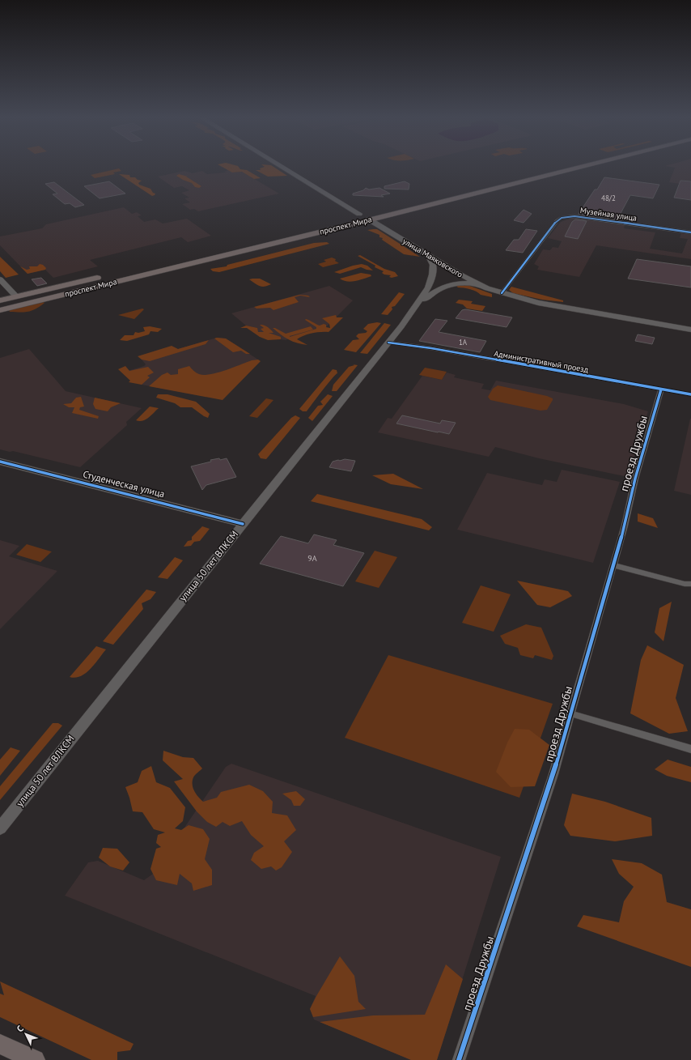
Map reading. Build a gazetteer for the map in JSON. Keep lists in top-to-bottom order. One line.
{"streets":{"main road":["проспект Мира","улица Маяковского","Студенческая улица","улица 50 лет ВЛКСМ"],"street":["Музейная улица","Административный проезд","проезд Дружбы"]},"crossings":[["Музейная улица","улица Маяковского"],["проспект Мира","улица Маяковского"],["улица Маяковского","улица 50 лет ВЛКСМ"],["Административный проезд","проезд Дружбы"],["Административный проезд","улица 50 лет ВЛКСМ"],["Студенческая улица","улица 50 лет ВЛКСМ"]],"house_numbers":["48/2","1А","9А"],"north":"top left"}
